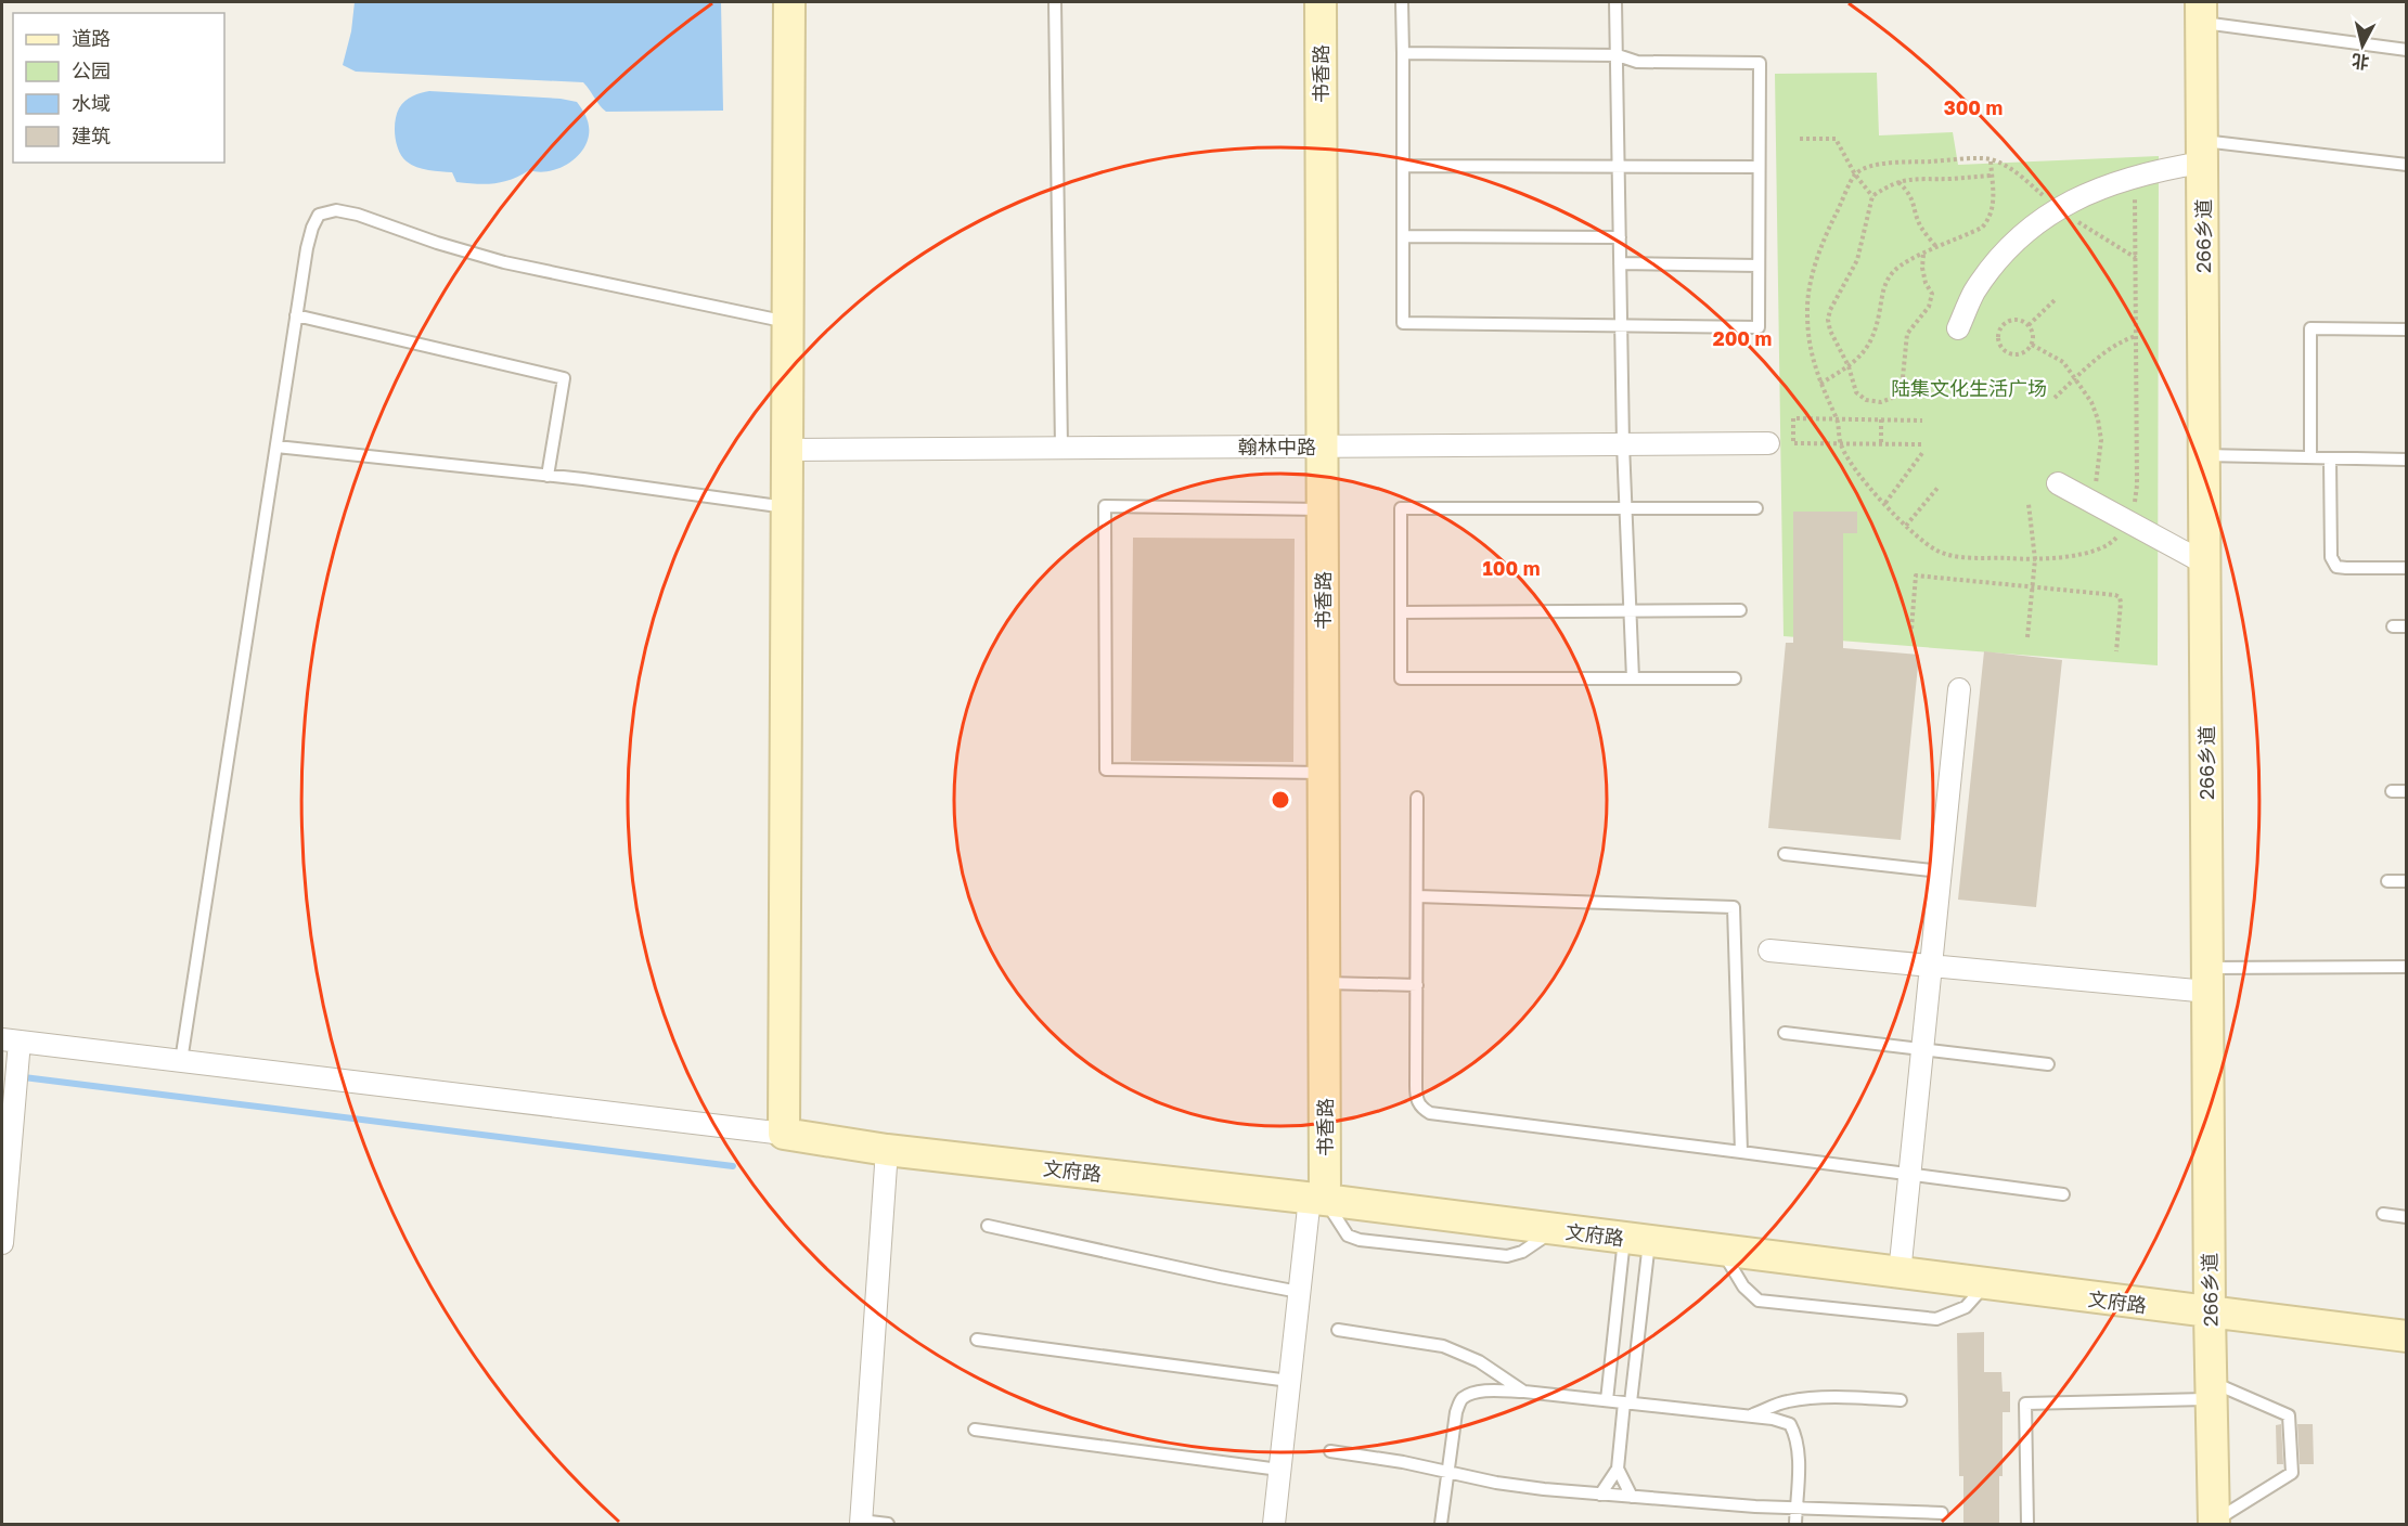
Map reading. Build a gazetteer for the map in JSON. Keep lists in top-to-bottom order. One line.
{"streets":{"street":["书香路","266乡道","翰林中路","文府路"]},"crossings":[["书香路","翰林中路"],["书香路","文府路"],["266乡道","文府路"]],"parks":["陆集文化生活广场"],"legend":["道路","公园","水域","建筑"],"north":"bottom","rings":["300 m","200 m","100 m"]}
